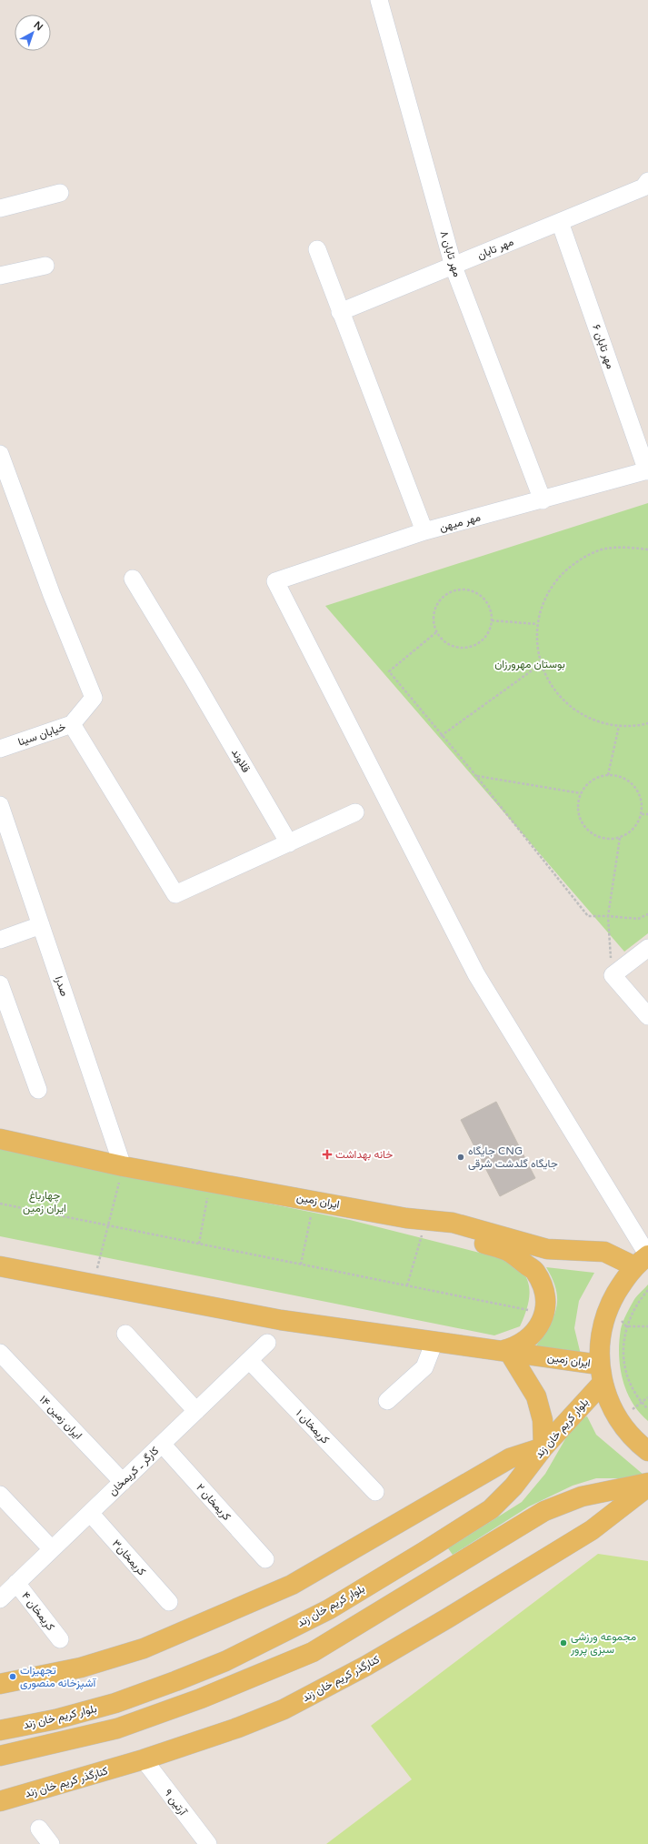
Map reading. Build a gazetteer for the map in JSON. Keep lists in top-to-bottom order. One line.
{"streets":{"main road":["ایران زمین","بلوار کریم خان زند","کنارگذر کریم خان زند"],"street":["مهر تابان","مهر تابان ۸","مهر تابان ۶","مهر میهن","خیابان سینا","قلاوند","صدرا","ایران زمین ۱۴","کریمخان ۱","کارگر ـ کریمخان","کریمخان ۲","کریمخان۳","کریمخان ۴","آرتین ۹"]},"crossings":[["مهر تابان","مهر تابان ۸"],["مهر تابان","مهر تابان ۶"],["مهر تابان ۸","مهر میهن"],["مهر تابان ۶","مهر میهن"],["مهر میهن","ایران زمین"],["صدرا","ایران زمین"],["ایران زمین","بلوار کریم خان زند"],["ایران زمین ۱۴","کارگر ـ کریمخان"],["کریمخان ۱","کارگر ـ کریمخان"],["کارگر ـ کریمخان","کریمخان ۲"],["کارگر ـ کریمخان","کریمخان۳"],["کارگر ـ کریمخان","کریمخان ۴"],["کنارگذر کریم خان زند","آرتین ۹"]],"parks":["بوستان مهرورزان","چهارباغ ایران زمین"],"places":{"health":["خانه بهداشت"],"other":["جایگاه CNG جایگاه گلدشت شرقی","مجموعه ورزشی سبزی پرور","تجهیزات آشپزخانه منصوری"]},"north":"top right"}
